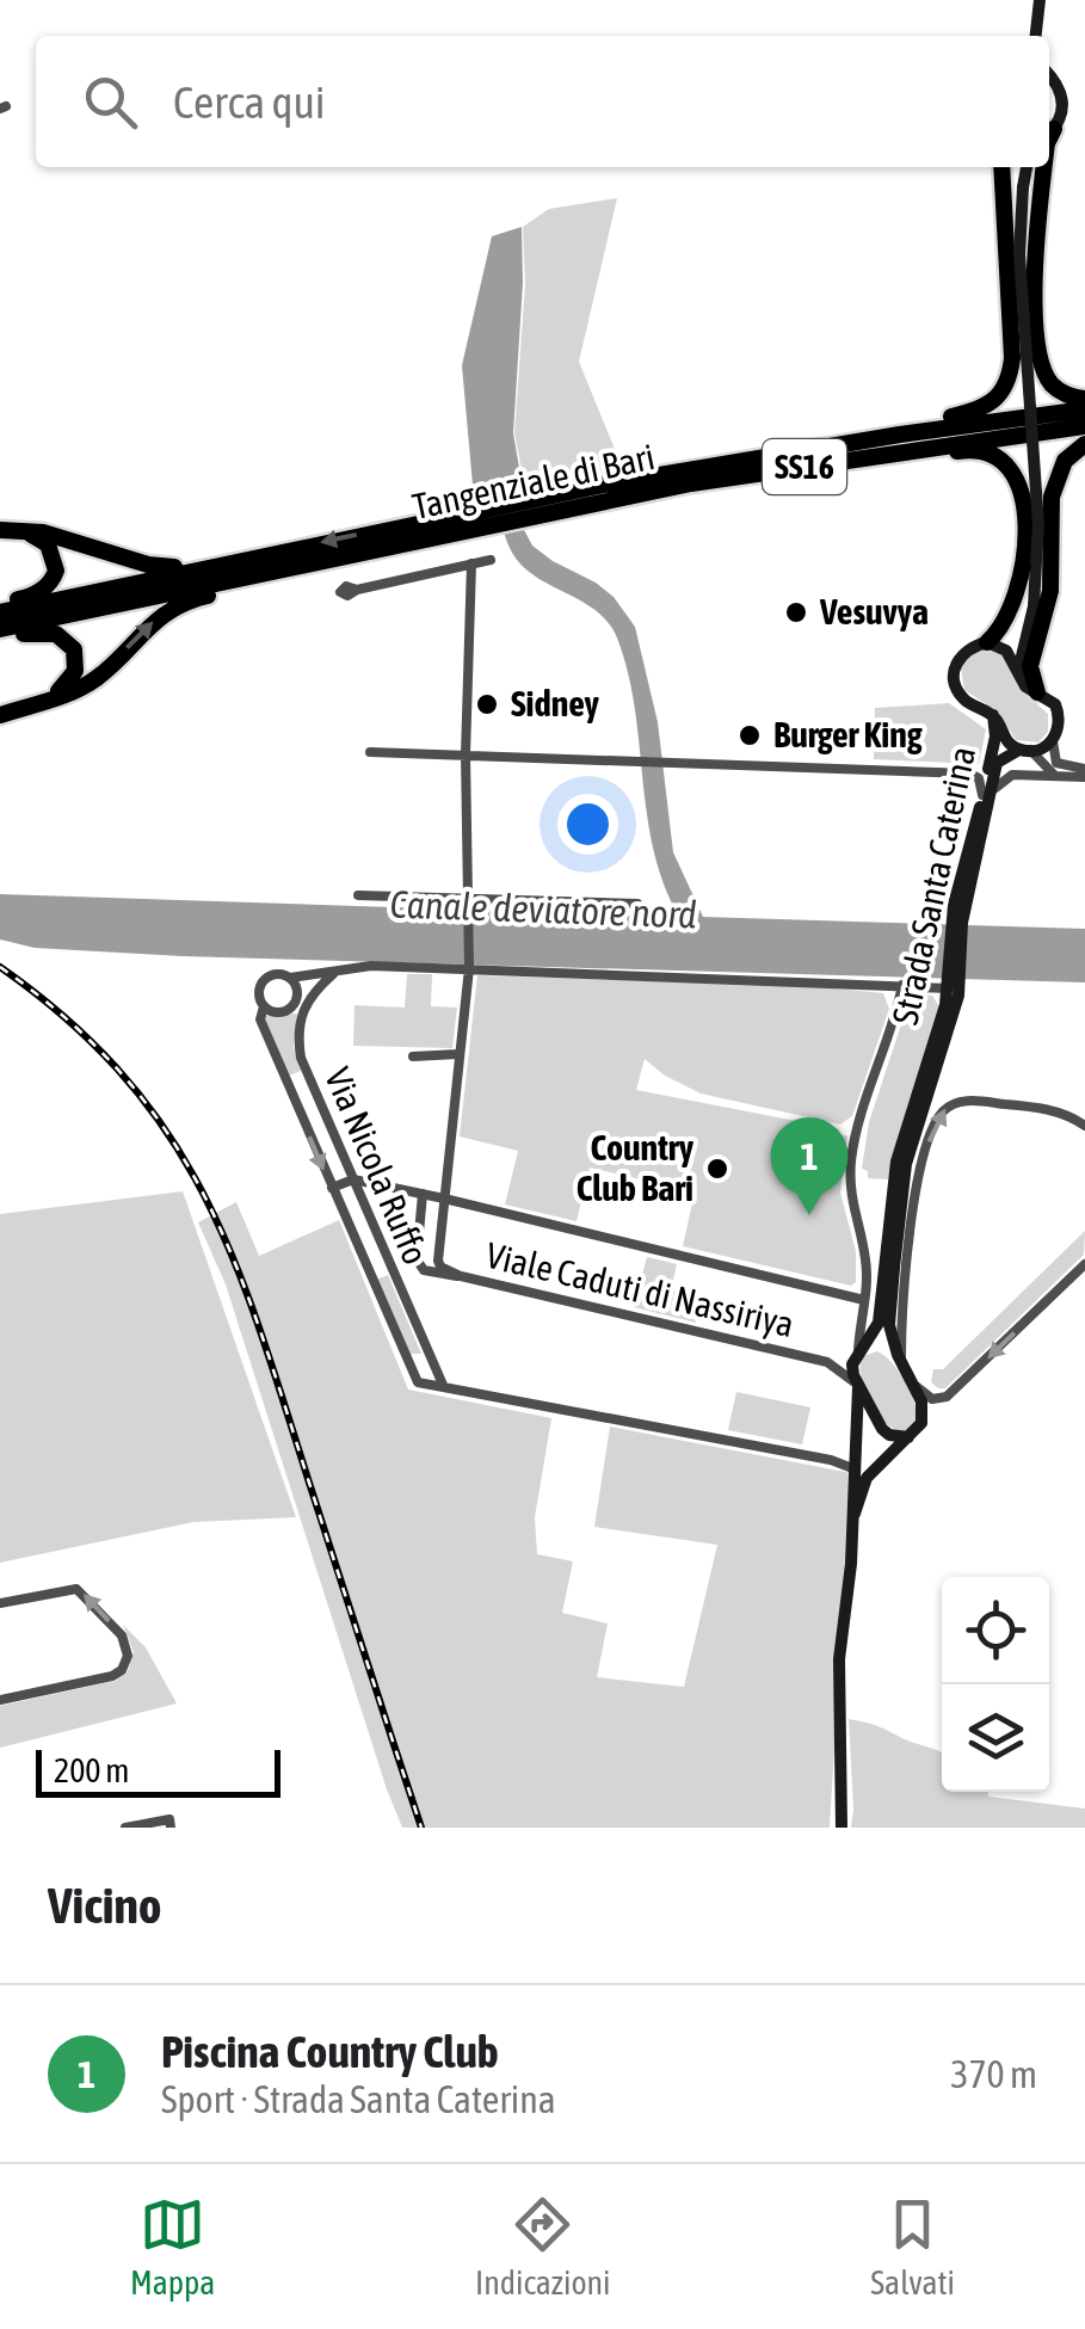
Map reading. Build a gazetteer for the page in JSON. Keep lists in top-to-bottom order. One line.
{"streets":{"highway":["SS16","Tangenziale di Bari"],"street":["Strada Santa Caterina","Via Nicola Ruffo","Viale Caduti di Nassiriya"]},"crossings":[["Strada Santa Caterina","Via Nicola Ruffo"]],"water":["Canale deviatore nord"],"places":["Vesuvya","Sidney","Burger King","Country Club Bari"],"scale_bar":"200 m","page":{"search":"Cerca qui","pins":"1","scale":"200 m","heading":"Vicino","list":[{"mark":"1","name":"Piscina Country Club","note":"Sport · Strada Santa Caterina","value":"370 m"}],"nav":["Mappa","Indicazioni","Salvati"]}}
